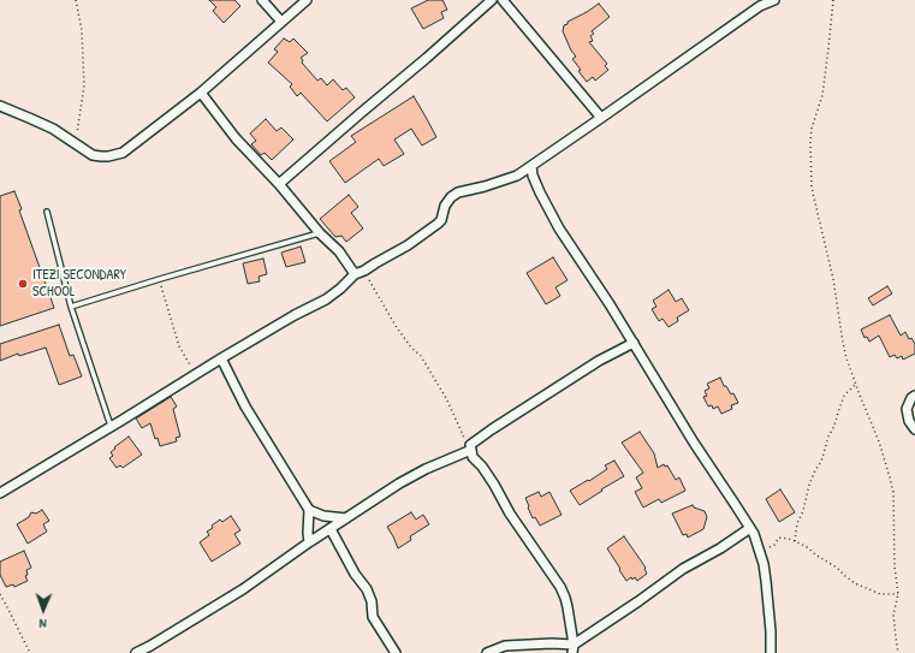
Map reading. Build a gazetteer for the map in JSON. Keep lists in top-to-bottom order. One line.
{"places":["ITEZI SECONDARY SCHOOL"],"north":"bottom"}
